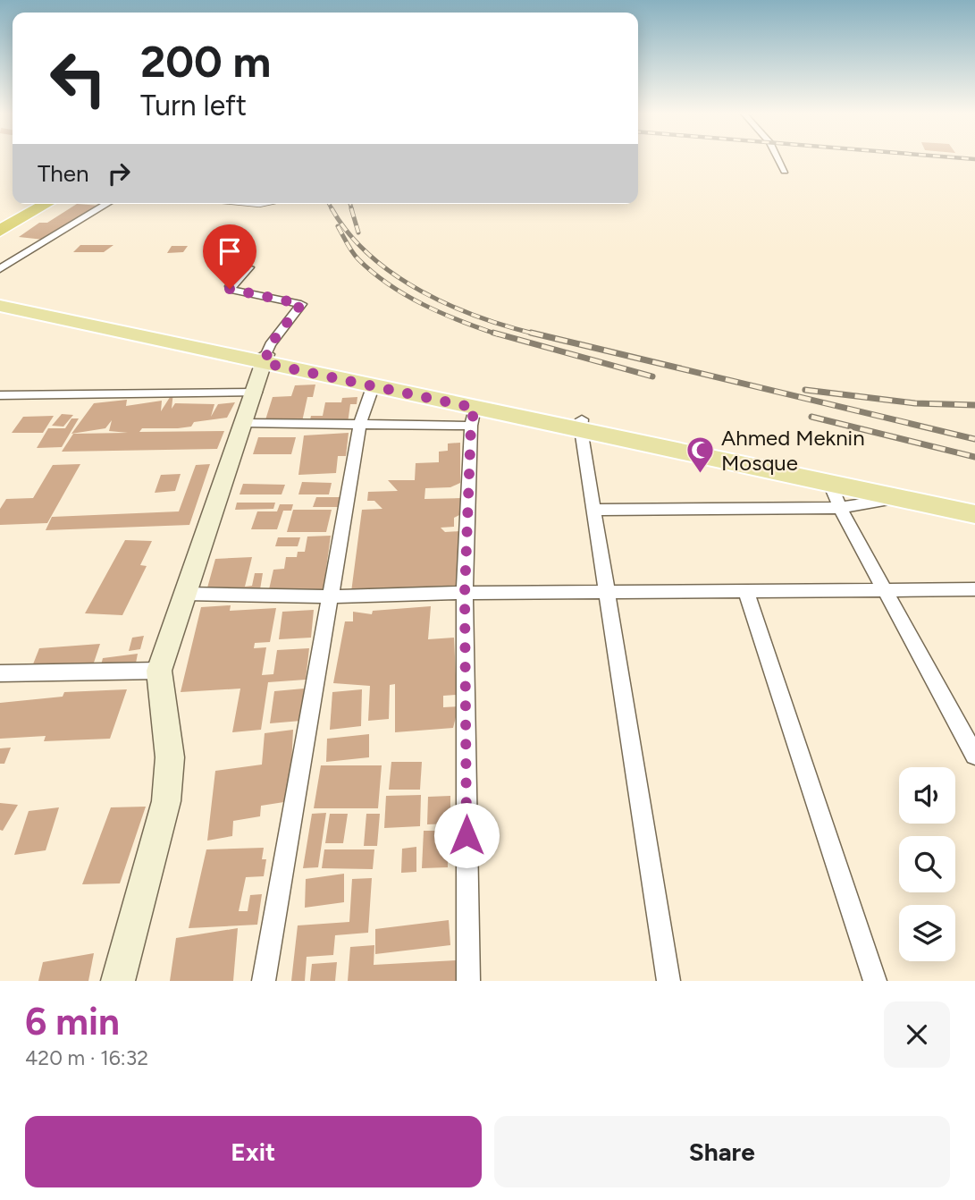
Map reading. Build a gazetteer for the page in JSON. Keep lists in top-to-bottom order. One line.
{"places":{"mosque":["Ahmed Meknin Mosque"]},"page":{"turn":["200 m","Turn left"],"then":"Then","heading":["6 min","420 m · 16:32"],"buttons":["Exit","Share"]}}
